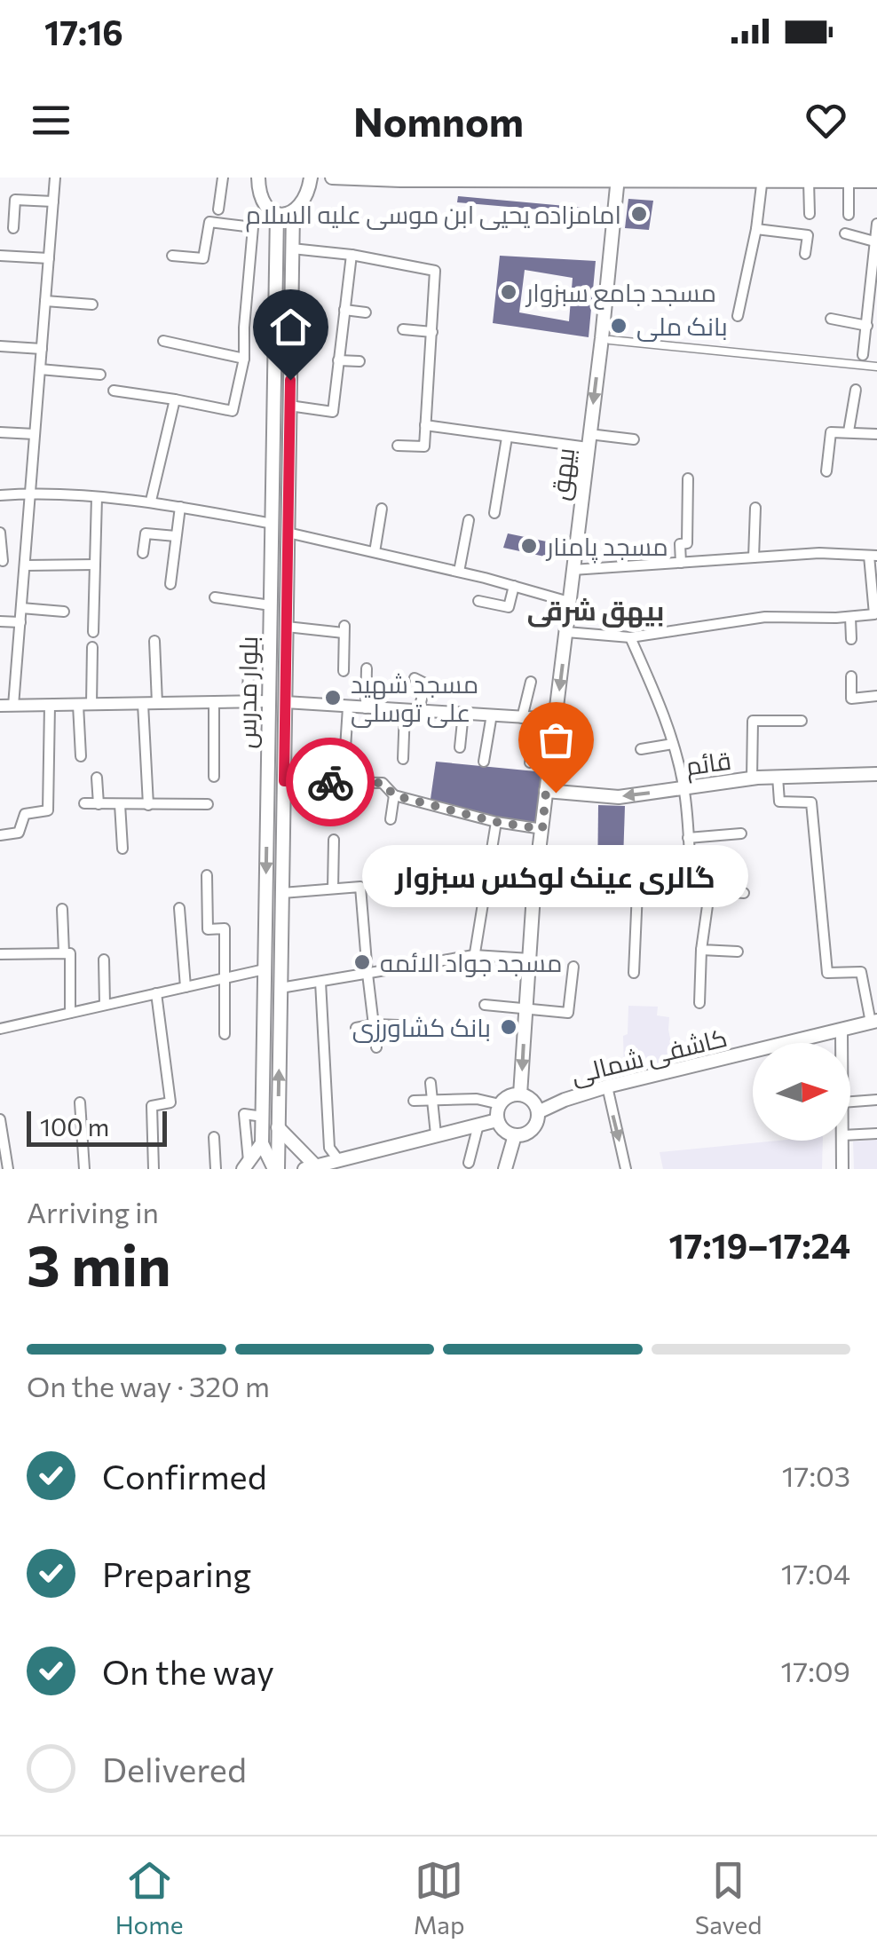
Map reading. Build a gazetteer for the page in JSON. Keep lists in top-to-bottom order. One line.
{"streets":{"main road":["بیهق","بلوار مدرس","قائم","کاشفی شمالی"]},"crossings":[["بیهق","قائم"],["بیهق","کاشفی شمالی"]],"one_way":["بیهق","قائم"],"districts":["بیهق شرقی"],"places":["امامزاده یحیی ابن موسی علیه السلام","مسجد جامع سبزوار","بانک ملی","مسجد پامنار","مسجد شهید علی توسلی","گالری عینک لوکس سبزوار","مسجد جواد الائمه","بانک کشاورزی"],"scale_bar":"100 m","north":"right","page":{"status":"17:16","header":"Nomnom","bubble":"گالری عینک لوکس سبزوار","scale":"100 m","heading":["3 min","Arriving in","17:19–17:24"],"bar":"On the way · 320 m","list":[["Confirmed","17:03"],["Preparing","17:04"],["On the way","17:09"],"Delivered"],"tabs":["Home","Map","Saved"]}}
